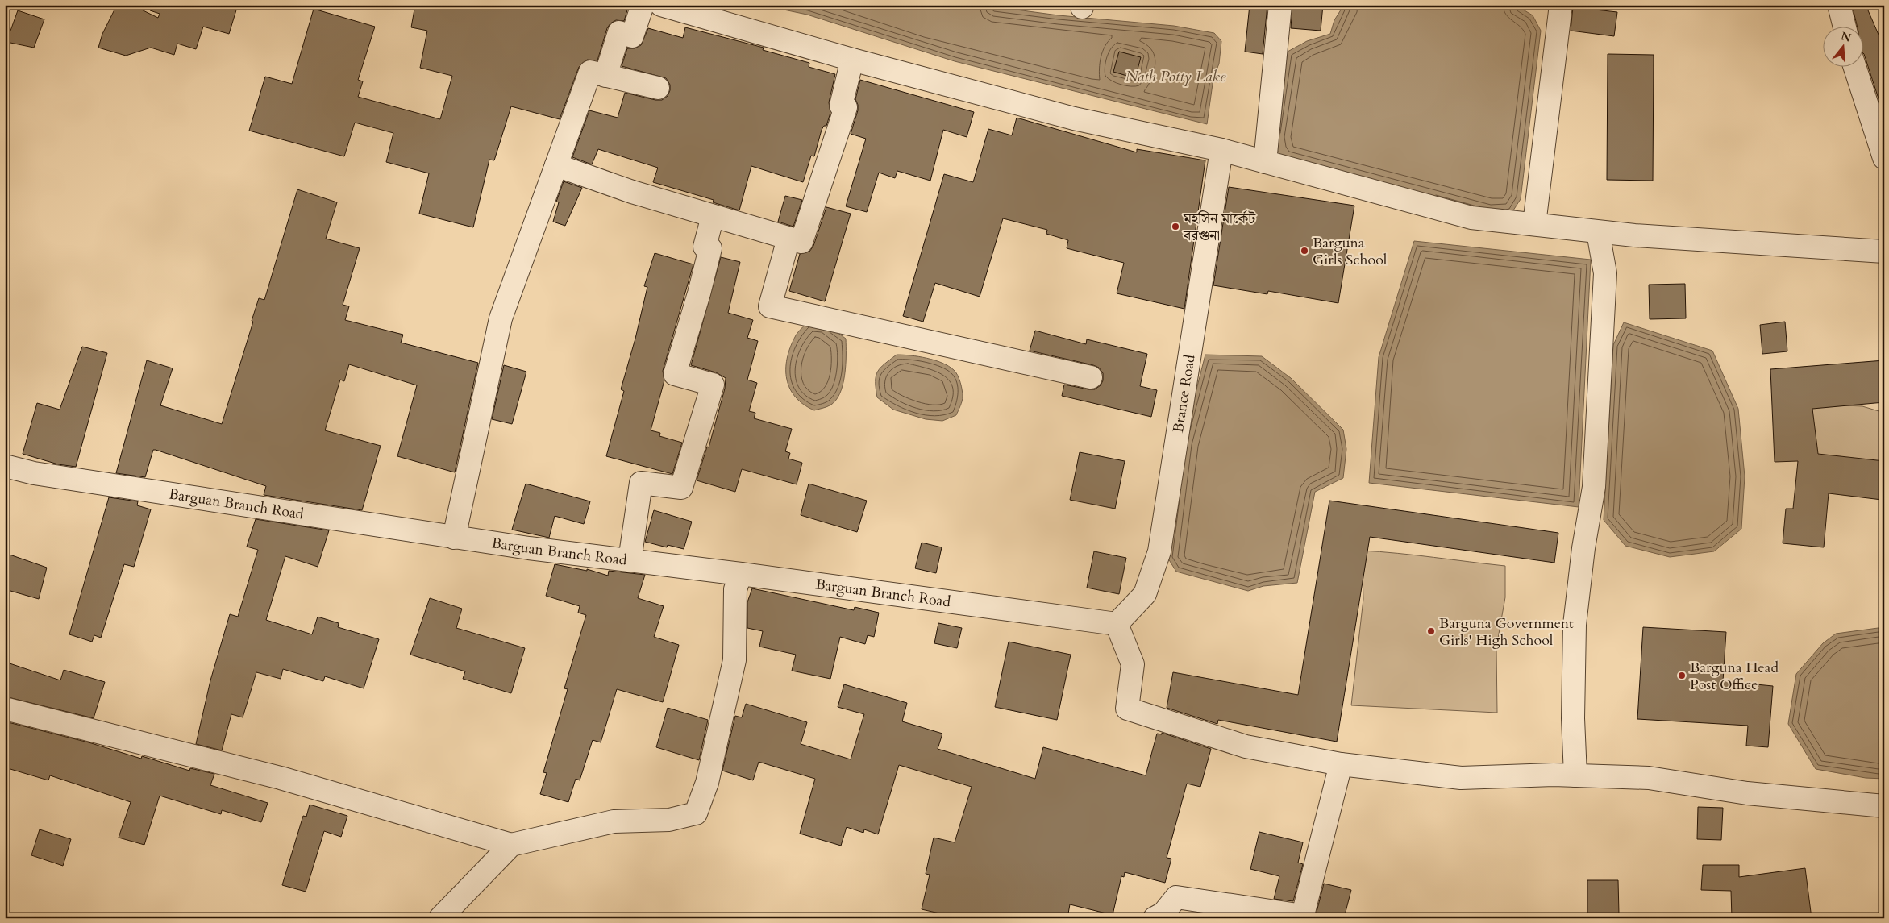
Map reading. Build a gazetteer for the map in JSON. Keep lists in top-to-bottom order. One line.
{"streets":{"street":["Brance Road","Barguan Branch Road"]},"crossings":[["Brance Road","Barguan Branch Road"]],"water":["Nath Potty Lake"],"places":["মহসিন মার্কেট বরগুনা","Barguna Girls School","Barguna Government Girls' High School","Barguna Head Post Office"],"north":"top"}
